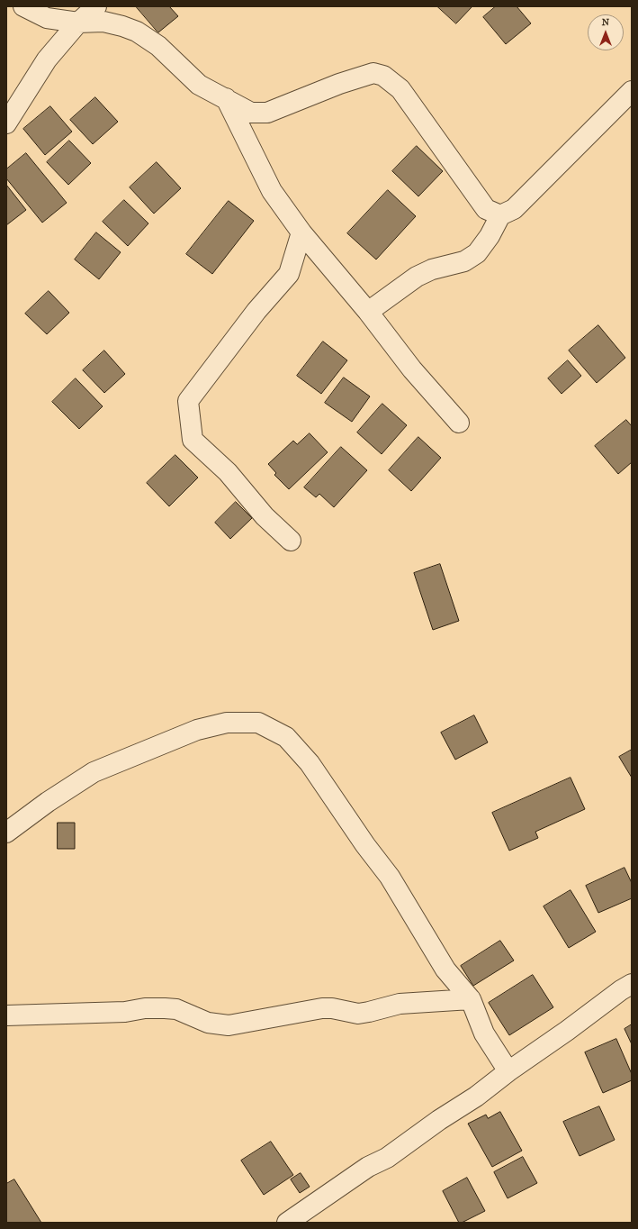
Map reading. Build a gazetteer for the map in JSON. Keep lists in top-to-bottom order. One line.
{"north":"top"}
